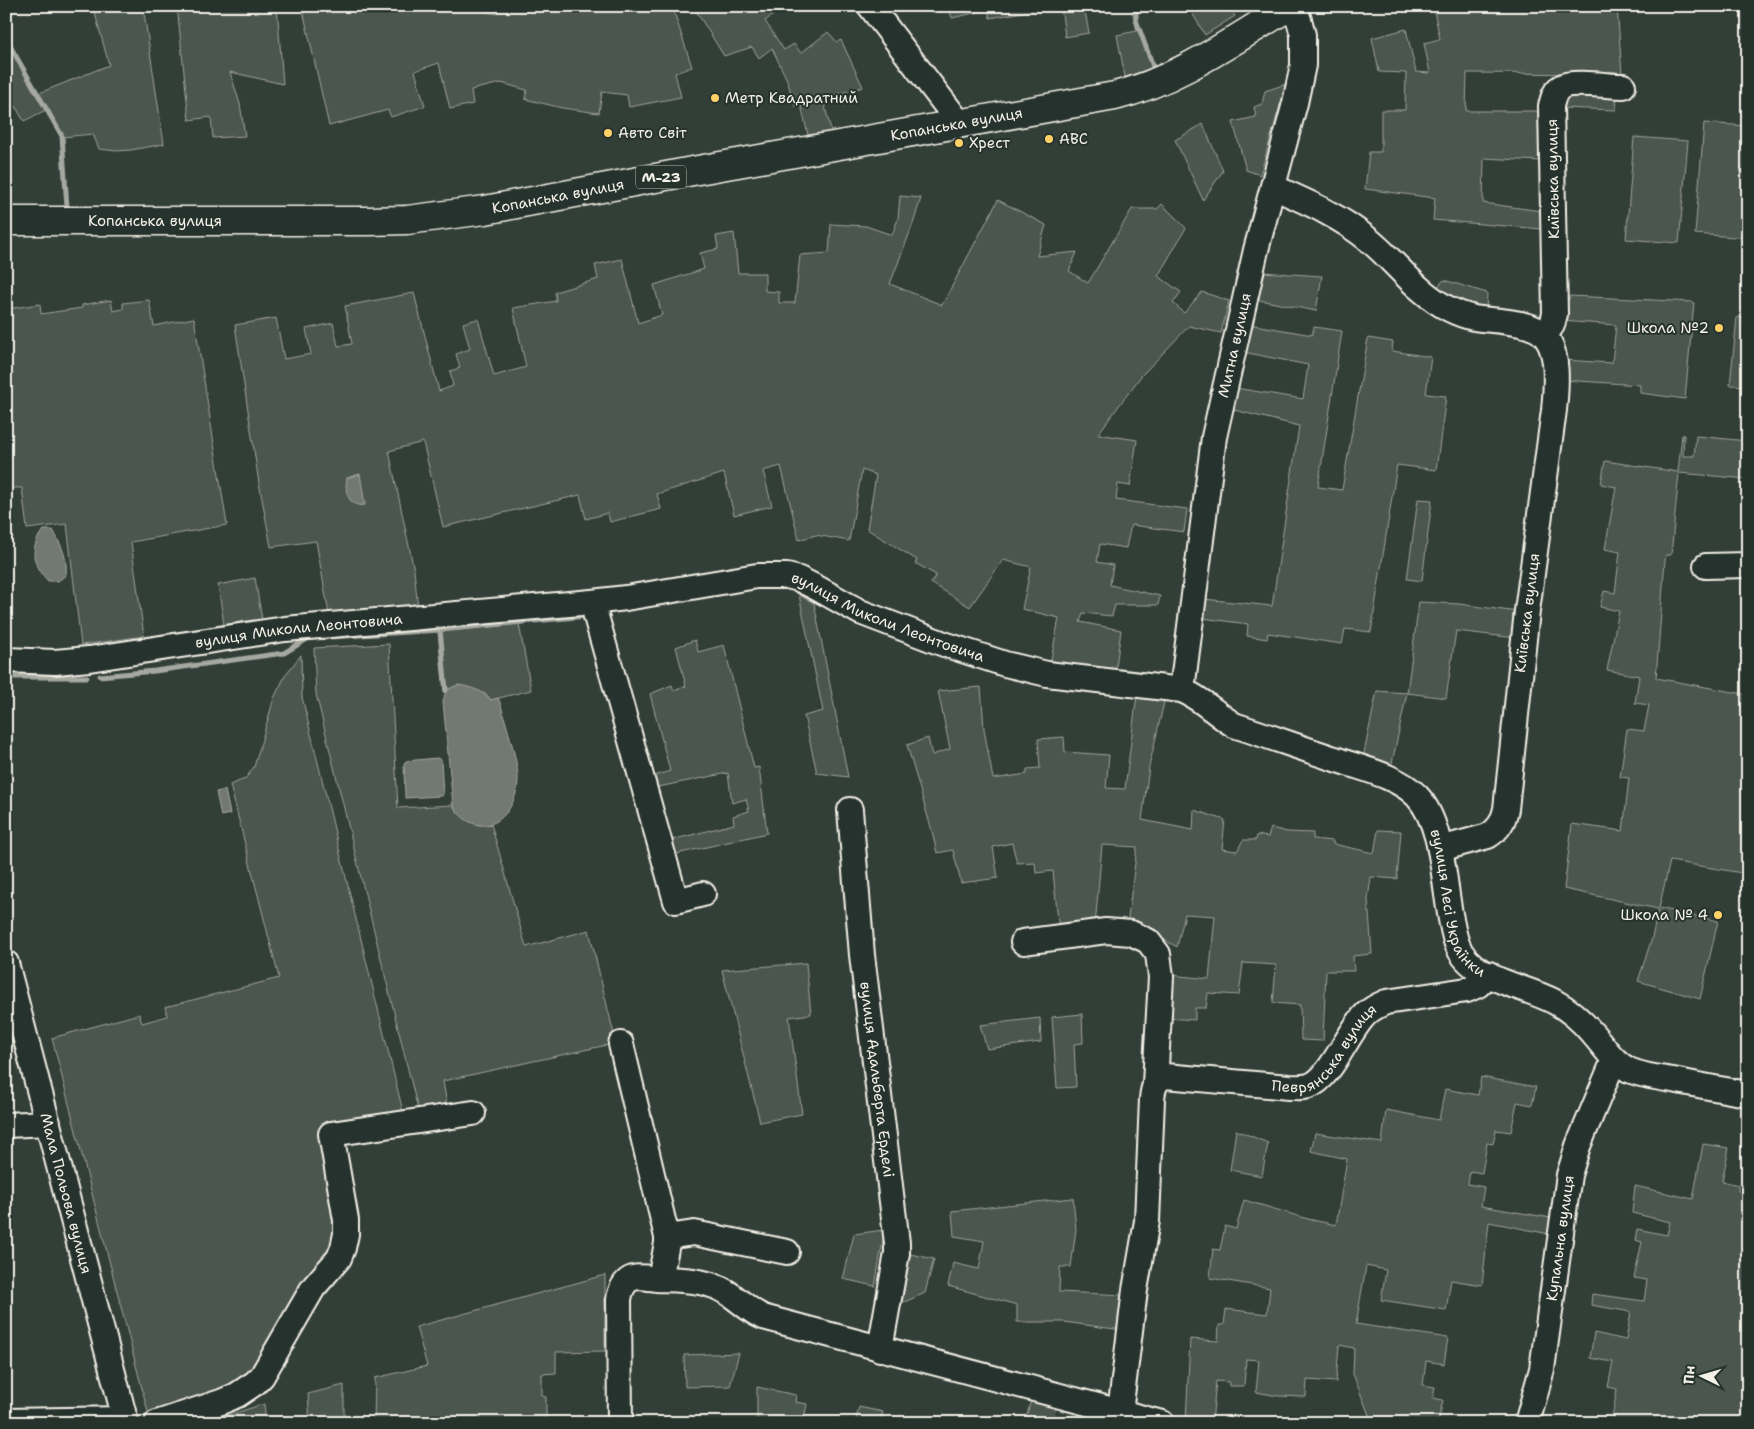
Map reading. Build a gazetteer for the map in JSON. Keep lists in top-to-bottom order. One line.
{"streets":{"highway":["Копанська вулиця","М-23"],"street":["Київська вулиця","Митна вулиця","вулиця Миколи Леонтовича","вулиця Лесі Українки","Певрянська вулиця","вулиця Адальберта Ерделі","Мала Польова вулиця","Купальна вулиця"]},"crossings":[["Копанська вулиця","Митна вулиця"],["Київська вулиця","вулиця Лесі Українки"],["Митна вулиця","вулиця Миколи Леонтовича"],["Митна вулиця","вулиця Лесі Українки"],["вулиця Миколи Леонтовича","вулиця Лесі Українки"],["вулиця Лесі Українки","Певрянська вулиця"],["вулиця Лесі Українки","Купальна вулиця"]],"places":["Метр Квадратний","Авто Світ","ABC","Хрест","Школа №2","Школа № 4"],"north":"left"}
